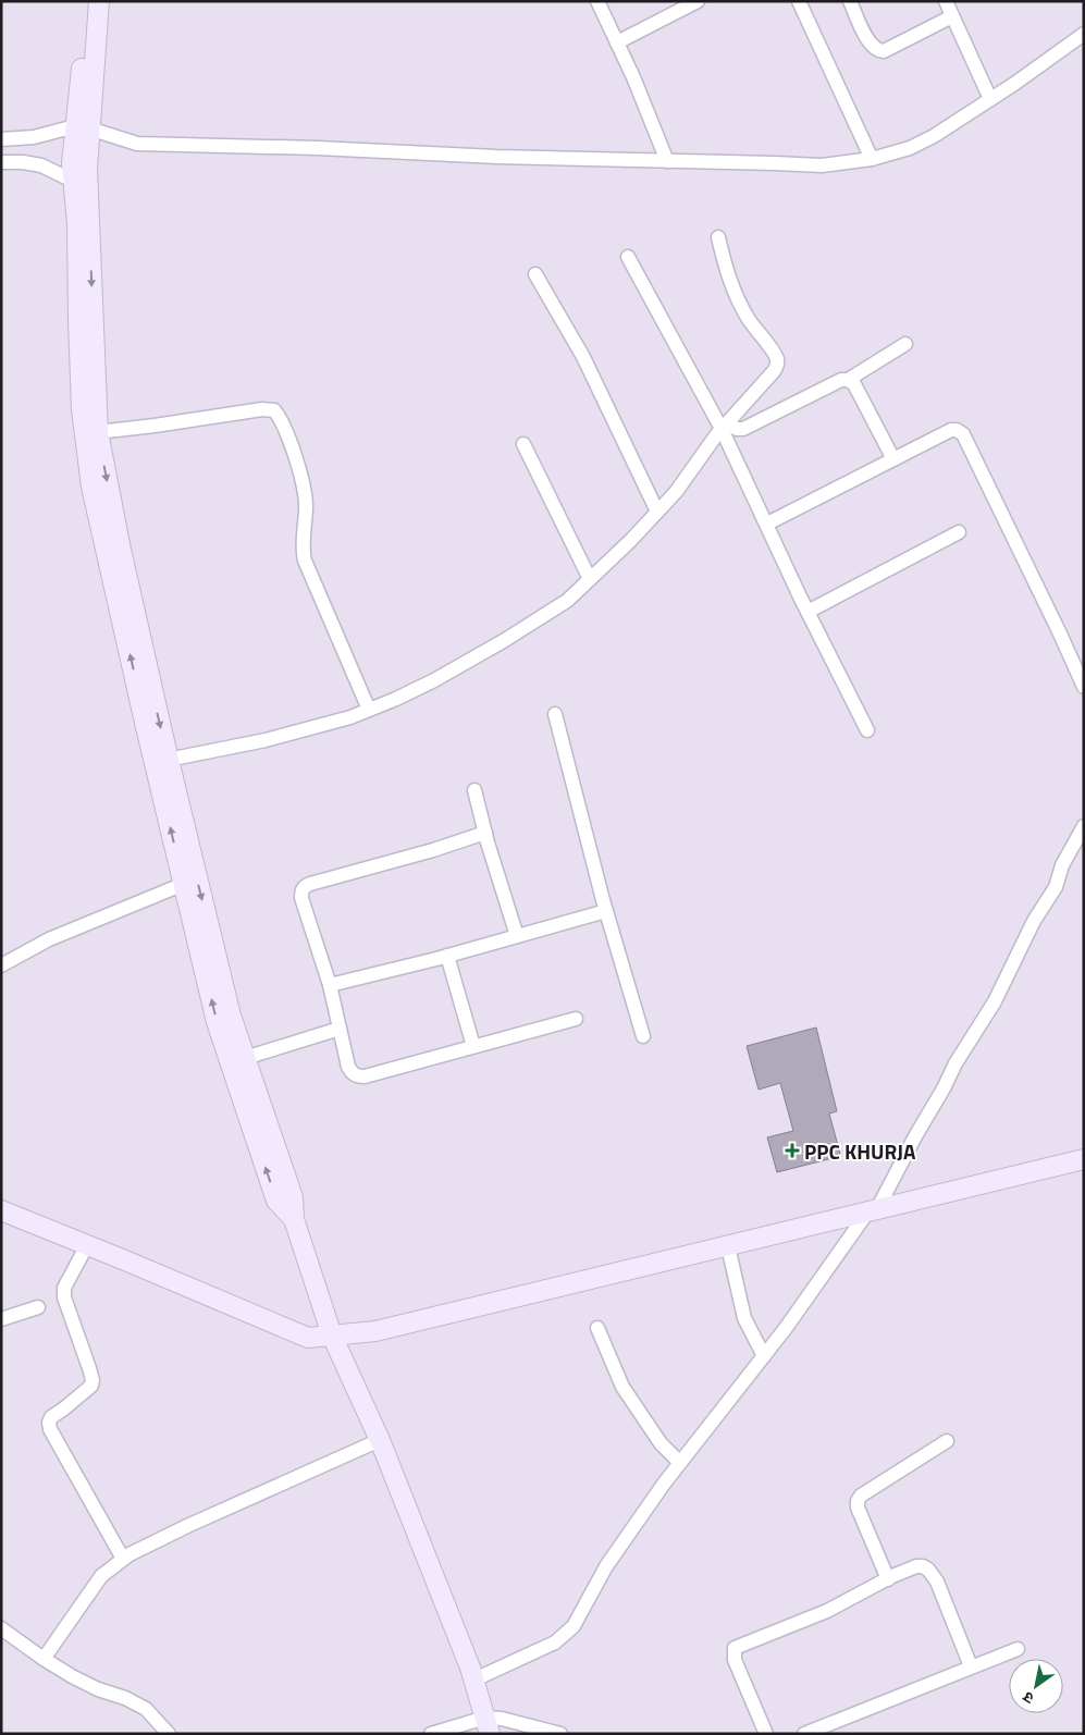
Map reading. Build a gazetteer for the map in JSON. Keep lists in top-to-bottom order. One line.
{"places":{"health":["PPC KHURJA"]},"north":"bottom left"}
